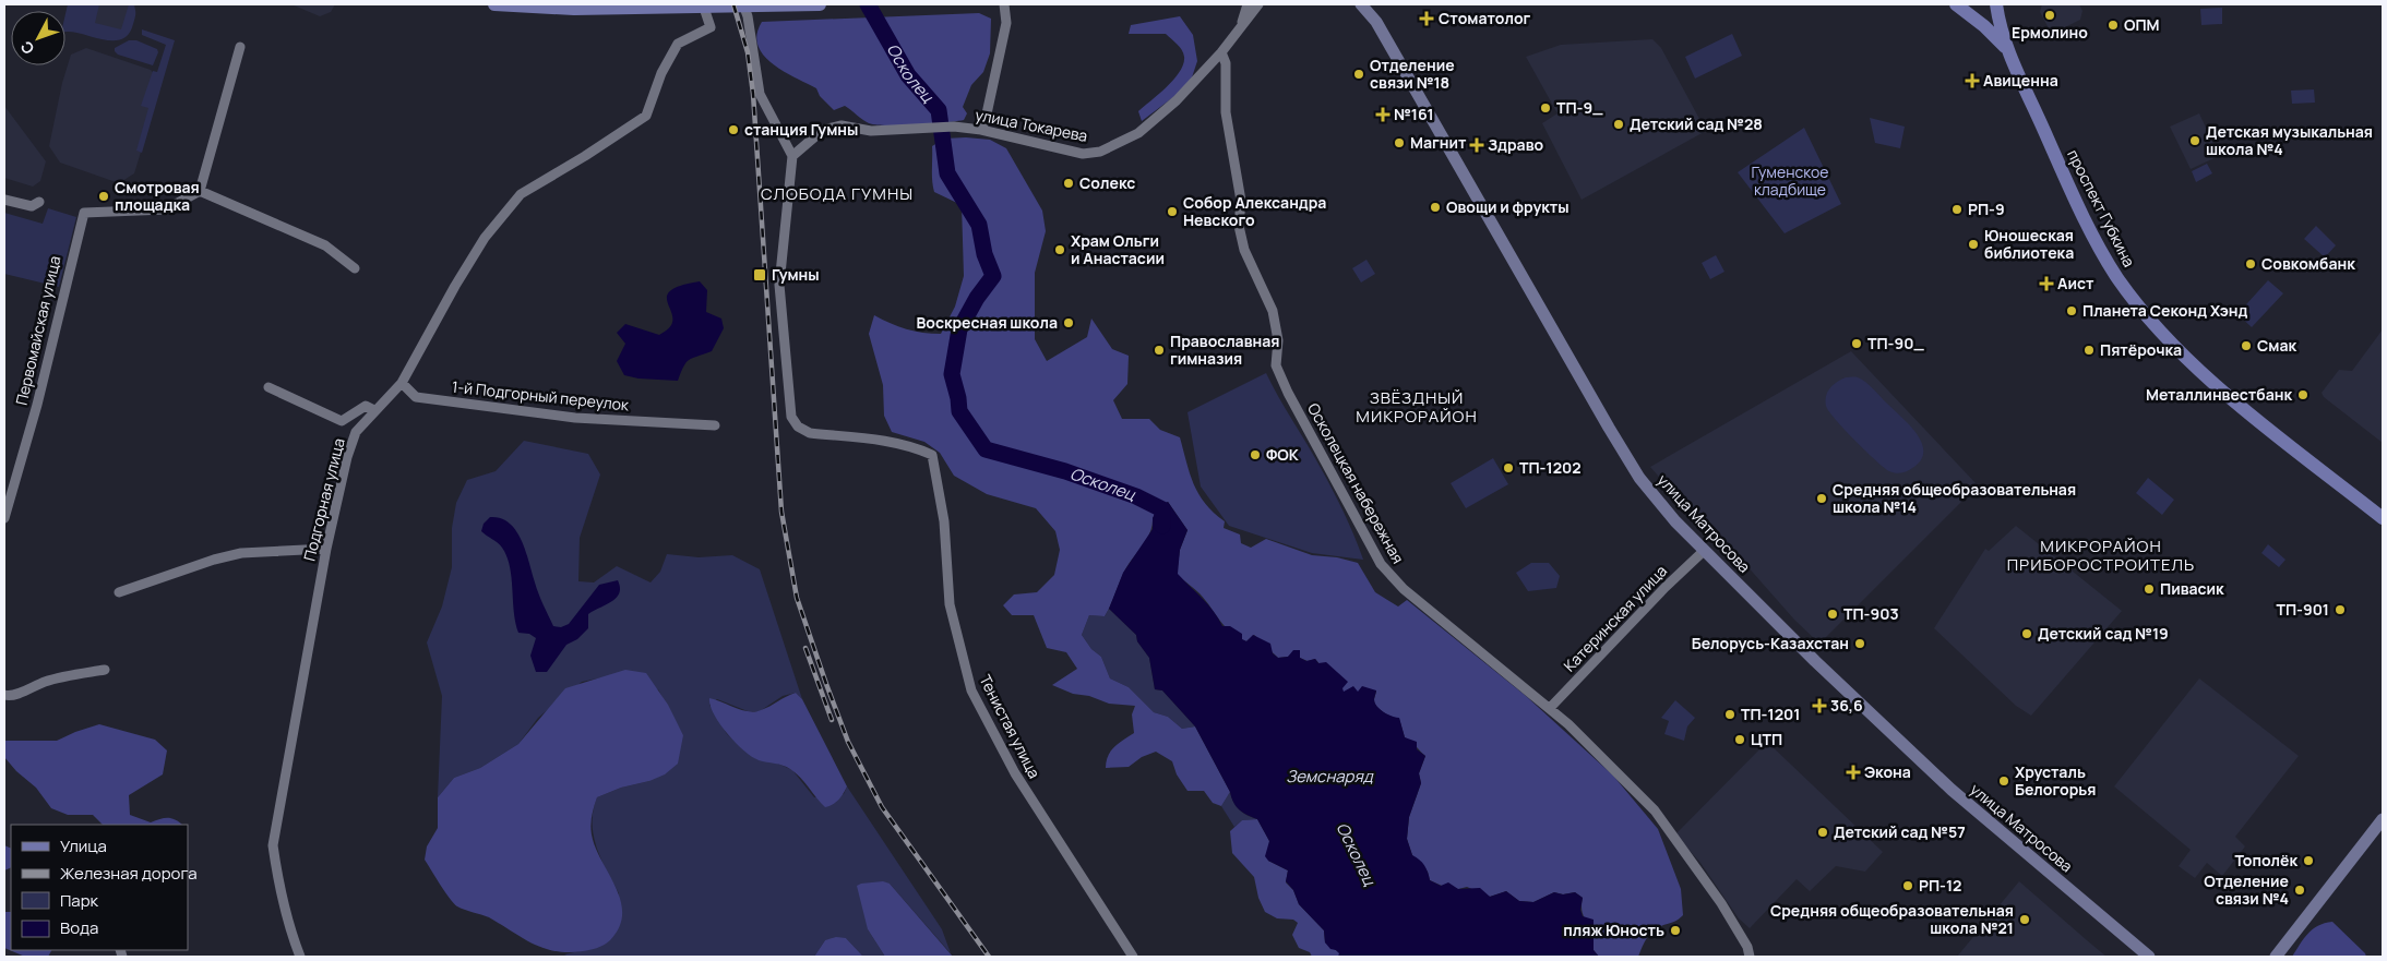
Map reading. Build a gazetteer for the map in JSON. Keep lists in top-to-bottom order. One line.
{"streets":{"main road":["проспект Губкина","улица Матросова"],"street":["улица Токарева","Первомайская улица","1-й Подгорный переулок","Осколецкая набережная","Подгорная улица","Катеринская улица","Тенистая улица"]},"crossings":[["улица Токарева","Осколецкая набережная"],["улица Токарева","Тенистая улица"],["1-й Подгорный переулок","Подгорная улица"],["Осколецкая набережная","Катеринская улица"],["улица Матросова","Катеринская улица"]],"districts":["СЛОБОДА ГУМНЫ","ЗВЁЗДНЫЙ МИКРОРАЙОН","МИКРОРАЙОН ПРИБОРОСТРОИТЕЛЬ"],"water":["Осколец","Земснаряд"],"parks":["Гуменское кладбище"],"places":{"other":["Ермолино","ОПМ","Отделение связи №18","ТП-9_","Детский сад №28","станция Гумны","Детская музыкальная школа №4","Магнит","Солекс","Смотровая площадка","Овощи и фрукты","РП-9","Собор Александра Невского","Юношеская библиотека","Храм Ольги и Анастасии","Совкомбанк","Планета Секонд Хэнд","Воскресная школа","ТП-90_","Смак","Православная гимназия","Пятёрочка","Металлинвестбанк","ФОК","ТП-1202","Средняя общеобразовательная школа №14","Пивасик","ТП-901","ТП-903","Детский сад №19","Белорусь-Казахстан","ТП-1201","ЦТП","Хрусталь Белогорья","Детский сад №57","Тополёк","РП-12","Отделение связи №4","Средняя общеобразовательная школа №21","пляж Юность"],"health":["Стоматолог","Авиценна","№161","Здраво","Аист","36,6","Экона"],"transit":["Гумны"]},"legend":["Улица","Железная дорога","Парк","Вода"],"north":"bottom left"}
